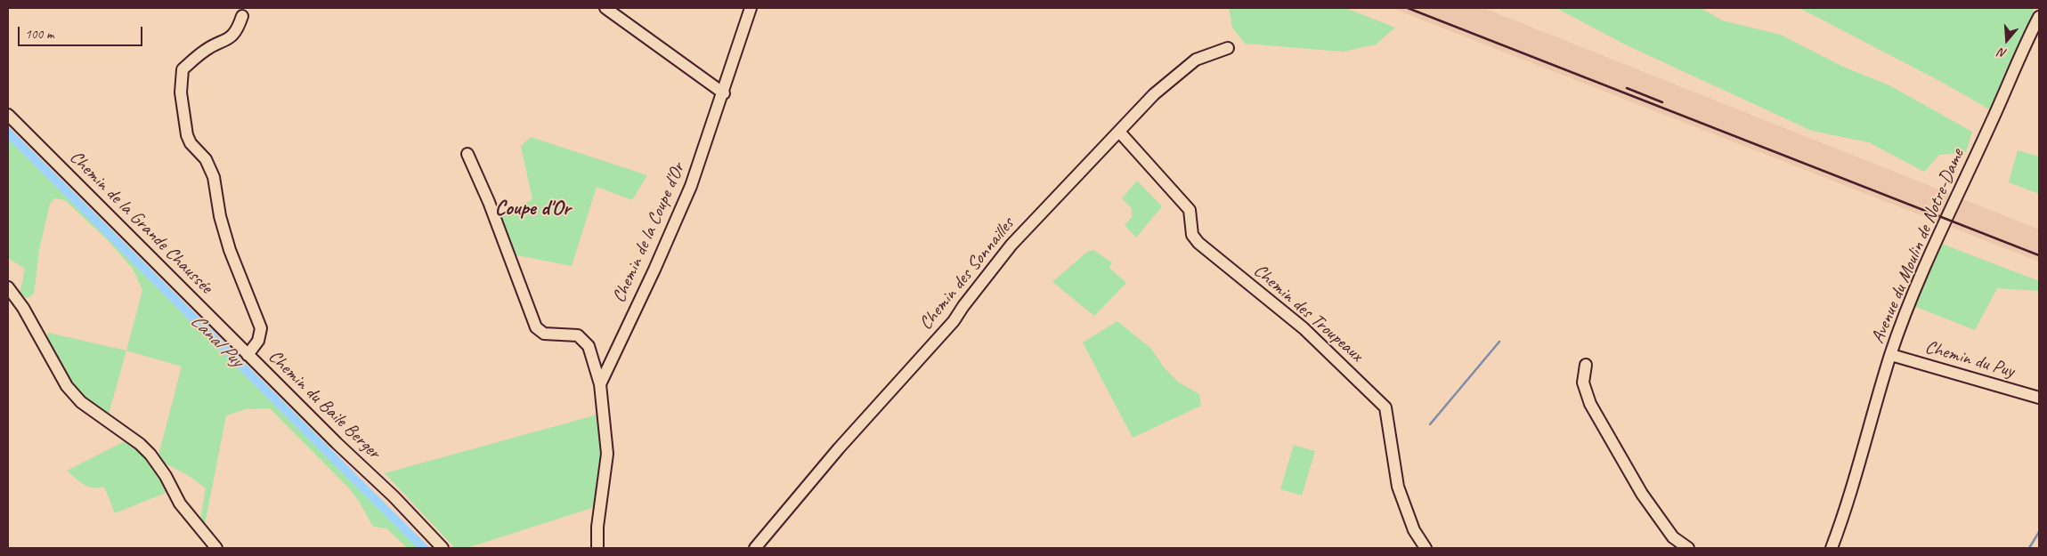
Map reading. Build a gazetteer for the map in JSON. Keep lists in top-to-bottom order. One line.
{"streets":{"street":["Chemin de la Grande Chaussée","Chemin de la Coupe d'Or","Avenue du Moulin de Notre-Dame","Chemin des Sonnailles","Chemin des Troupeaux","Chemin du Puy","Chemin du Baile Berger"]},"crossings":[["Chemin de la Grande Chaussée","Chemin du Baile Berger"],["Avenue du Moulin de Notre-Dame","Chemin du Puy"],["Chemin des Sonnailles","Chemin des Troupeaux"]],"districts":["Coupe d'Or"],"water":["Canal Puy"],"scale_bar":"100 m","north":"bottom"}
